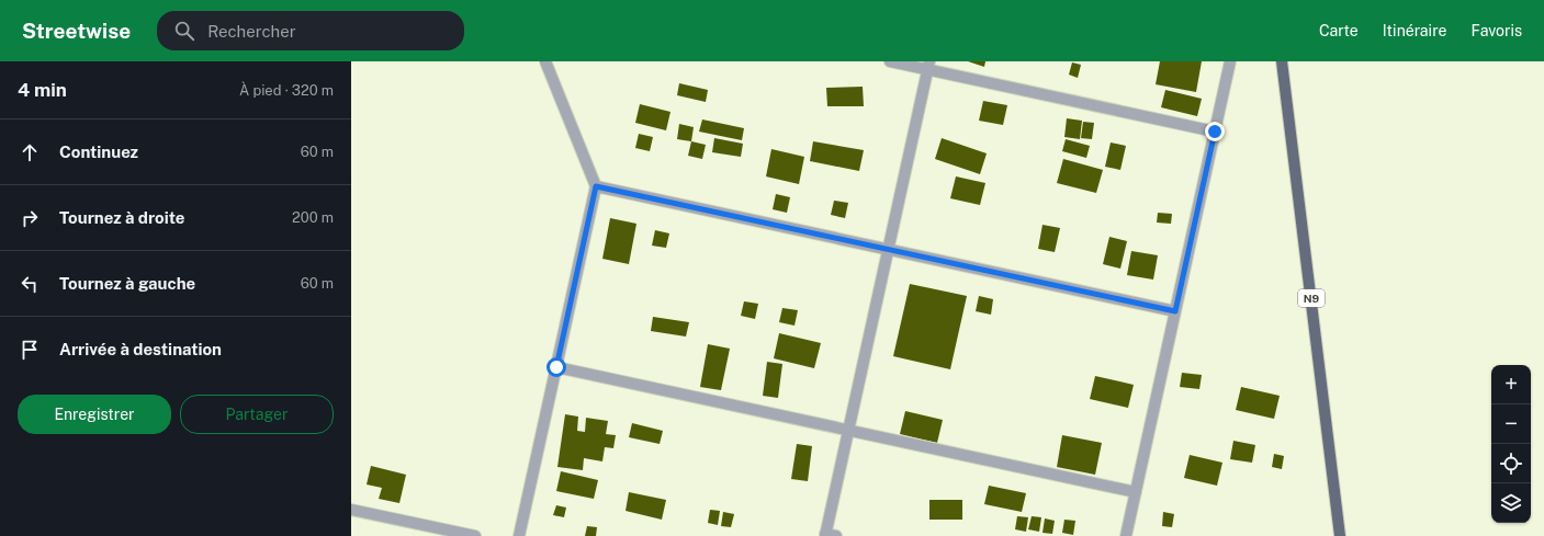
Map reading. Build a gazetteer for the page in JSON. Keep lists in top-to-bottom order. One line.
{"streets":{"main road":["N9"]},"page":{"header":"Streetwise","search":"Rechercher","nav":["Carte","Itinéraire","Favoris"],"heading":["4 min","À pied · 320 m"],"list":[["Continuez","60 m"],["Tournez à droite","200 m"],["Tournez à gauche","60 m"],"Arrivée à destination"],"map_buttons":["+","−"],"buttons":["Enregistrer","Partager"]}}
